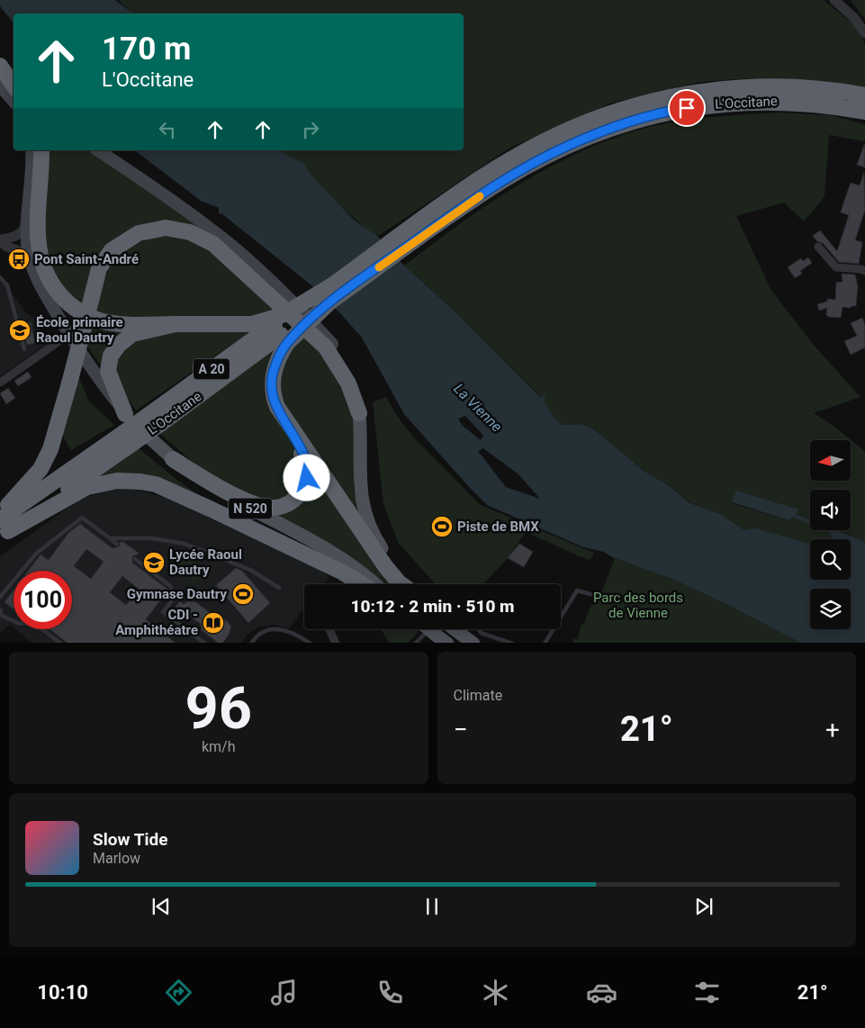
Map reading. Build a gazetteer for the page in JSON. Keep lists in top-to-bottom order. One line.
{"streets":{"highway":["L'Occitane","A 20"],"main road":["N 520"]},"water":["La Vienne"],"parks":["Parc des bords de Vienne"],"places":{"bus stop":["Pont Saint-André"],"school or university":["École primaire Raoul Dautry","Lycée Raoul Dautry"],"sports":["Piste de BMX","Gymnase Dautry"],"library":["CDI - Amphithéatre"]},"north":"left","page":{"turn":["170 m","L'Occitane"],"limit":"100","trip":"10:12 · 2 min · 510 m","tile":[["96","km/h"],"Climate"],"heat":["−","21°","+"],"song":["Slow Tide","Marlow"],"tabs":["10:10","21°"]}}
